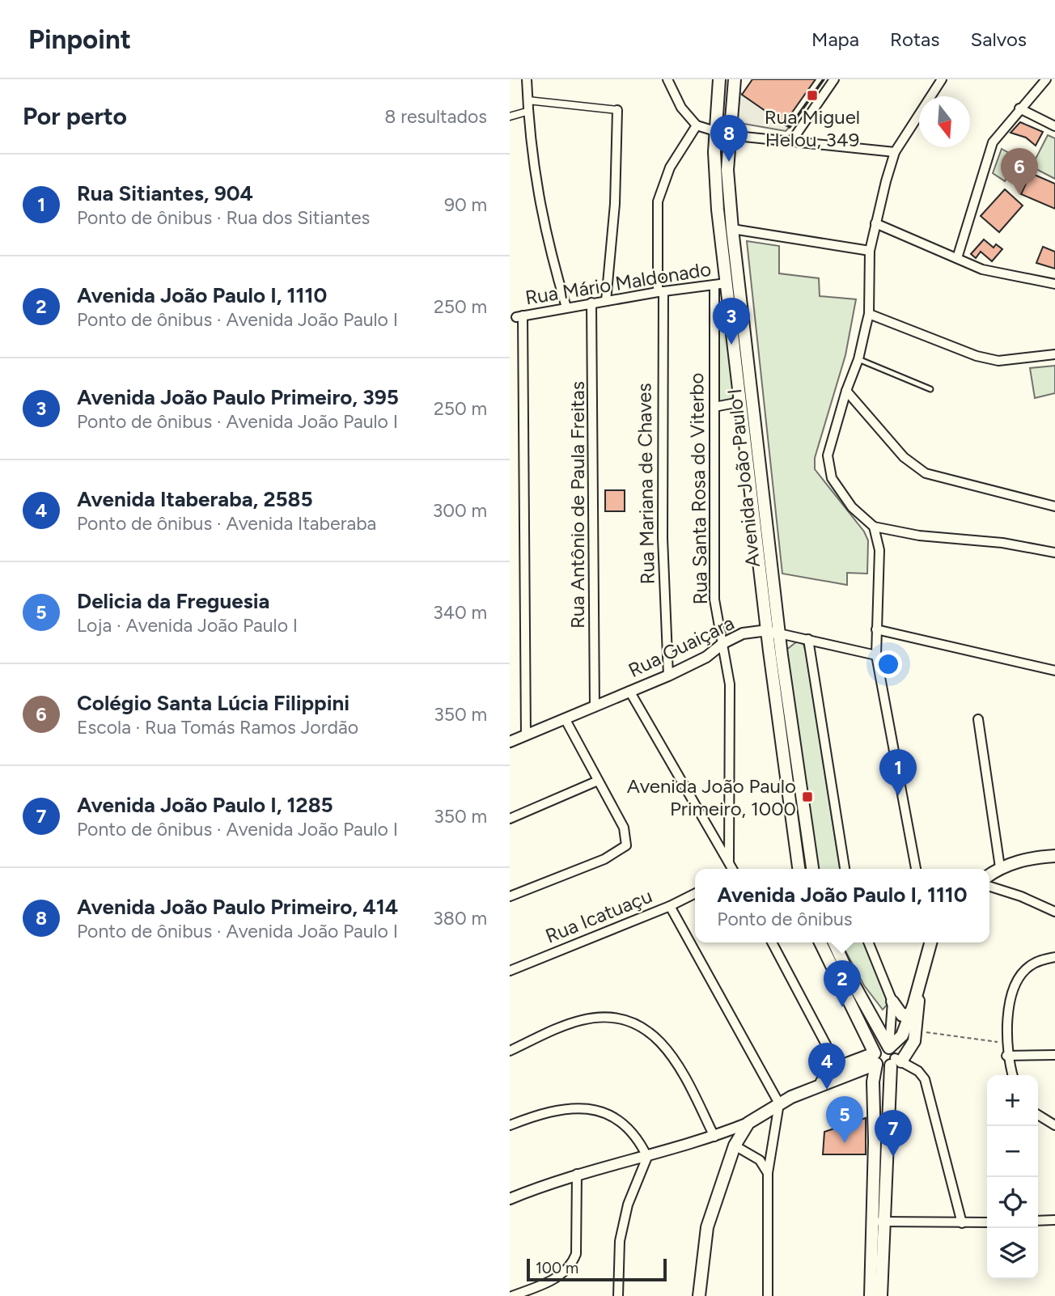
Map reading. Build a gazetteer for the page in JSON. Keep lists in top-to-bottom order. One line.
{"streets":{"main road":["Avenida João Paulo I"],"street":["Rua Mário Maldonado","Rua Mariana de Chaves","Rua Santa Rosa do Viterbo","Rua Antônio de Paula Freitas","Rua Guaiçara","Rua Icatuaçu"]},"crossings":[["Rua Mário Maldonado","Avenida João Paulo I"],["Rua Mário Maldonado","Rua Mariana de Chaves"],["Rua Mário Maldonado","Rua Santa Rosa do Viterbo"],["Rua Mário Maldonado","Rua Antônio de Paula Freitas"],["Rua Mário Maldonado","Rua Guaiçara"],["Avenida João Paulo I","Rua Santa Rosa do Viterbo"],["Avenida João Paulo I","Rua Guaiçara"],["Rua Mariana de Chaves","Rua Guaiçara"],["Rua Santa Rosa do Viterbo","Rua Guaiçara"],["Rua Antônio de Paula Freitas","Rua Guaiçara"]],"places":{"transit":["Rua Miguel Helou, 349","Avenida João Paulo Primeiro, 1000"]},"scale_bar":"100 m","north":"bottom","page":{"header":"Pinpoint","nav":["Mapa","Rotas","Salvos"],"heading":["Por perto","8 resultados"],"pins":["8","6","3","1","2","4","5","7"],"list":[{"mark":"1","name":"Rua Sitiantes, 904","note":"Ponto de ônibus · Rua dos Sitiantes","value":"90 m"},{"mark":"2","name":"Avenida João Paulo I, 1110","note":"Ponto de ônibus · Avenida João Paulo I","value":"250 m"},{"mark":"3","name":"Avenida João Paulo Primeiro, 395","note":"Ponto de ônibus · Avenida João Paulo I","value":"250 m"},{"mark":"4","name":"Avenida Itaberaba, 2585","note":"Ponto de ônibus · Avenida Itaberaba","value":"300 m"},{"mark":"5","name":"Delicia da Freguesia","note":"Loja · Avenida João Paulo I","value":"340 m"},{"mark":"6","name":"Colégio Santa Lúcia Filippini","note":"Escola · Rua Tomás Ramos Jordão","value":"350 m"},{"mark":"7","name":"Avenida João Paulo I, 1285","note":"Ponto de ônibus · Avenida João Paulo I","value":"350 m"},{"mark":"8","name":"Avenida João Paulo Primeiro, 414","note":"Ponto de ônibus · Avenida João Paulo I","value":"380 m"}],"popup":["Avenida João Paulo I, 1110","Ponto de ônibus"],"map_buttons":["+","−"],"scale":"100 m"}}
